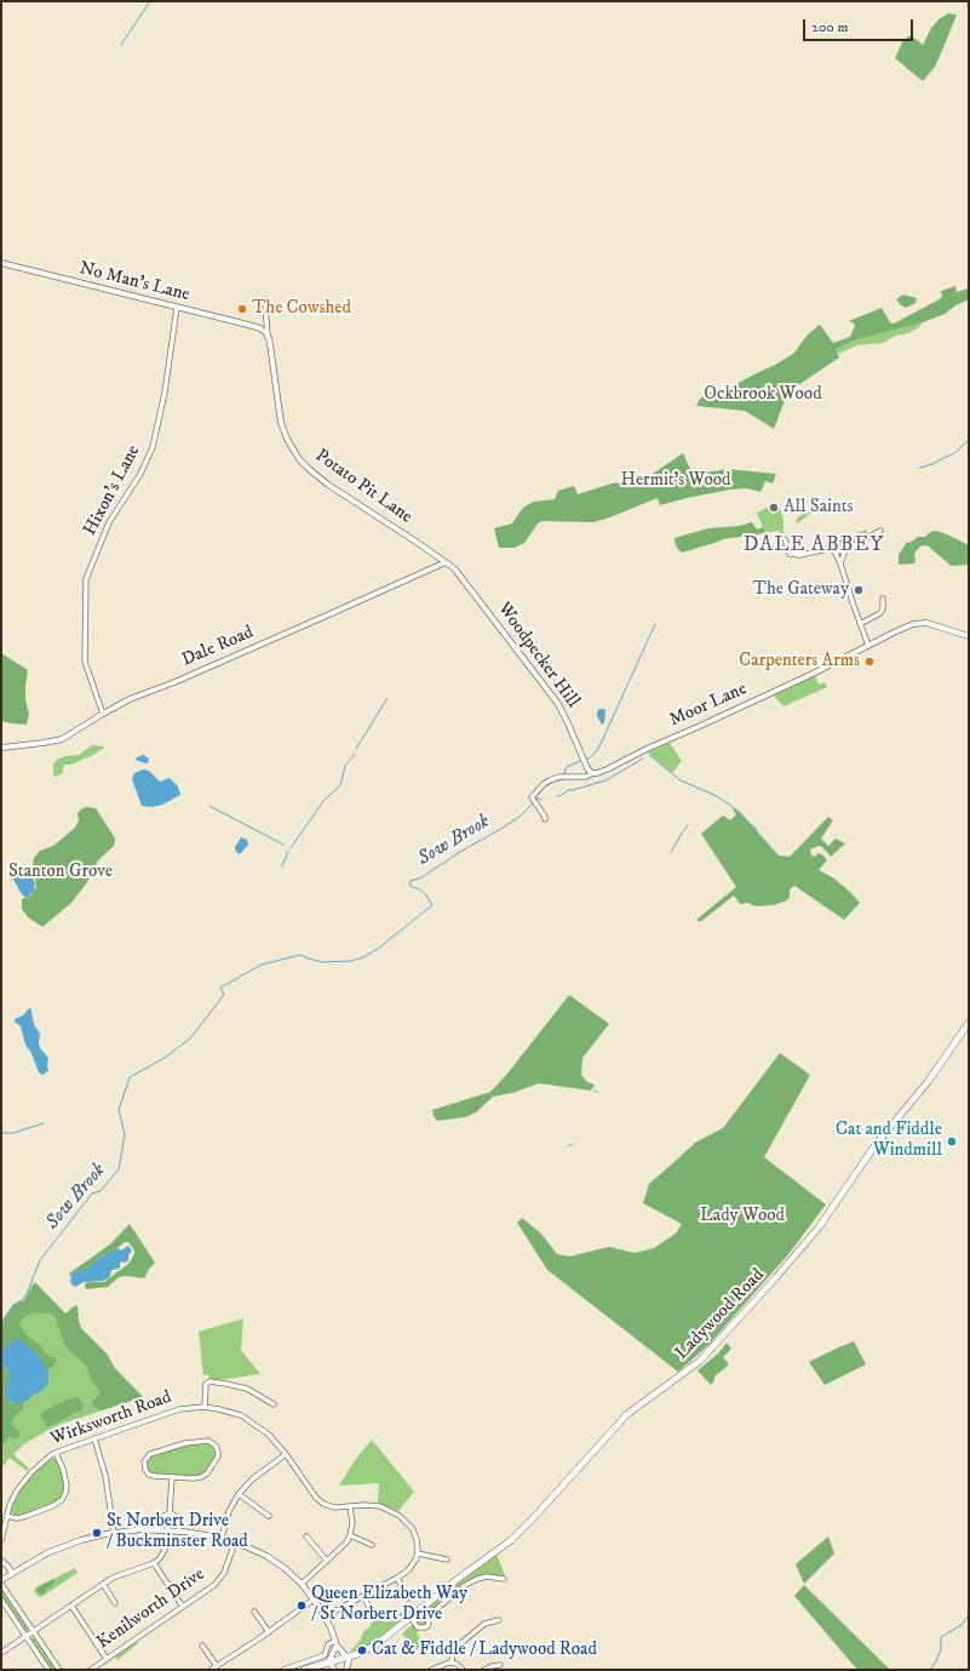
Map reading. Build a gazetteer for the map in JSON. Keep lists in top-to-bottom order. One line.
{"streets":{"main road":["Ladywood Road"],"street":["No Man's Lane","Potato Pit Lane","Hixon's Lane","Dale Road","Woodpecker Hill","Moor Lane","Wirksworth Road","Kenilworth Drive"]},"crossings":[["No Man's Lane","Hixon's Lane"],["Potato Pit Lane","Dale Road"],["Potato Pit Lane","Woodpecker Hill"],["Hixon's Lane","Dale Road"],["Dale Road","Woodpecker Hill"],["Woodpecker Hill","Moor Lane"]],"districts":["DALE ABBEY"],"water":["Sow Brook"],"parks":["Ockbrook Wood","Hermit's Wood","Stanton Grove","Lady Wood"],"places":["The Cowshed","All Saints","The Gateway","Carpenters Arms","Cat and Fiddle Windmill","St Norbert Drive / Buckminster Road","Queen Elizabeth Way / St Norbert Drive","Cat & Fiddle / Ladywood Road"],"scale_bar":"200 m"}
